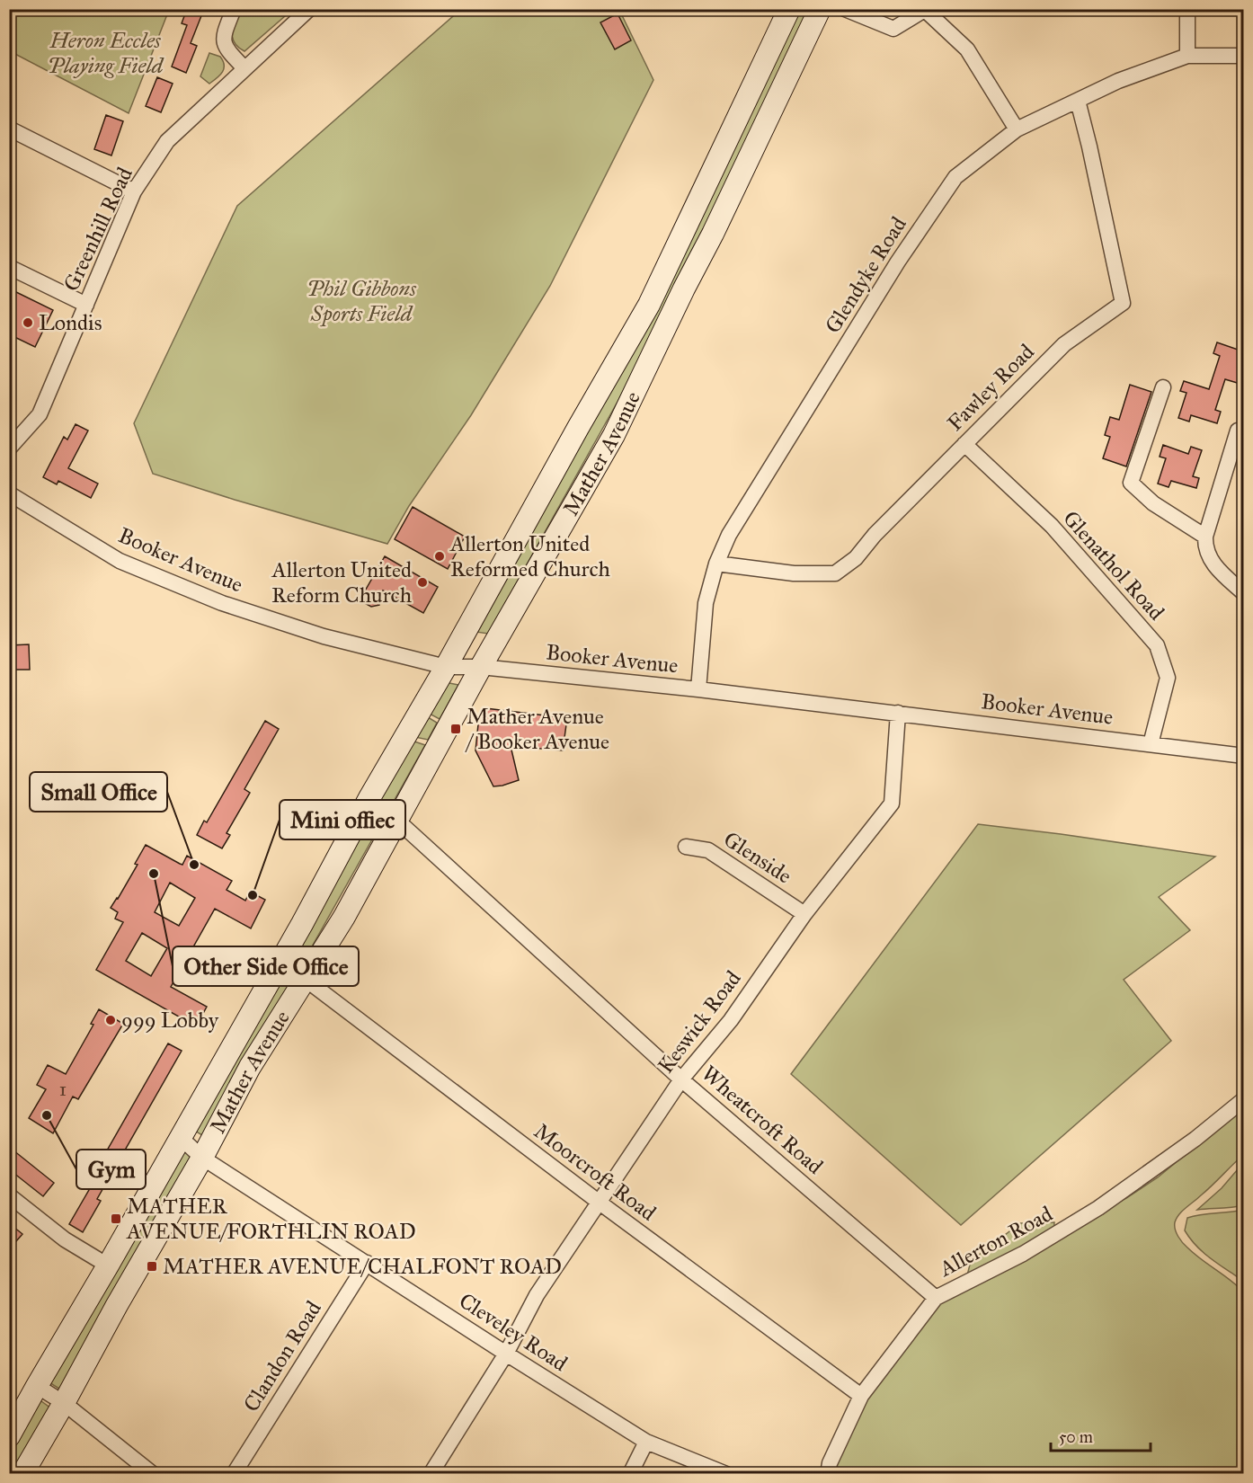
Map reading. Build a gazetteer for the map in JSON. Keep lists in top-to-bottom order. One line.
{"streets":{"main road":["Mather Avenue"],"street":["Greenhill Road","Glendyke Road","Fawley Road","Booker Avenue","Glenathol Road","Glenside","Keswick Road","Wheatcroft Road","Moorcroft Road","Allerton Road","Cleveley Road","Clandon Road"]},"crossings":[["Glendyke Road","Fawley Road"],["Glendyke Road","Booker Avenue"],["Fawley Road","Glenathol Road"],["Mather Avenue","Booker Avenue"],["Mather Avenue","Wheatcroft Road"],["Mather Avenue","Moorcroft Road"],["Mather Avenue","Cleveley Road"],["Booker Avenue","Glenathol Road"],["Booker Avenue","Keswick Road"],["Glenside","Keswick Road"],["Keswick Road","Wheatcroft Road"],["Keswick Road","Moorcroft Road"],["Keswick Road","Cleveley Road"],["Wheatcroft Road","Allerton Road"],["Moorcroft Road","Allerton Road"],["Cleveley Road","Clandon Road"]],"parks":["Heron Eccles Playing Field","Phil Gibbons Sports Field"],"places":{"other":["Londis","Allerton United Reformed Church","Allerton United Reform Church","Small Office","Other Side Office","Mini offiec","999 Lobby","Gym"],"transit":["Mather Avenue / Booker Avenue","MATHER AVENUE/FORTHLIN ROAD","MATHER AVENUE/CHALFONT ROAD"]},"house_numbers":["1"],"scale_bar":"50 m"}
